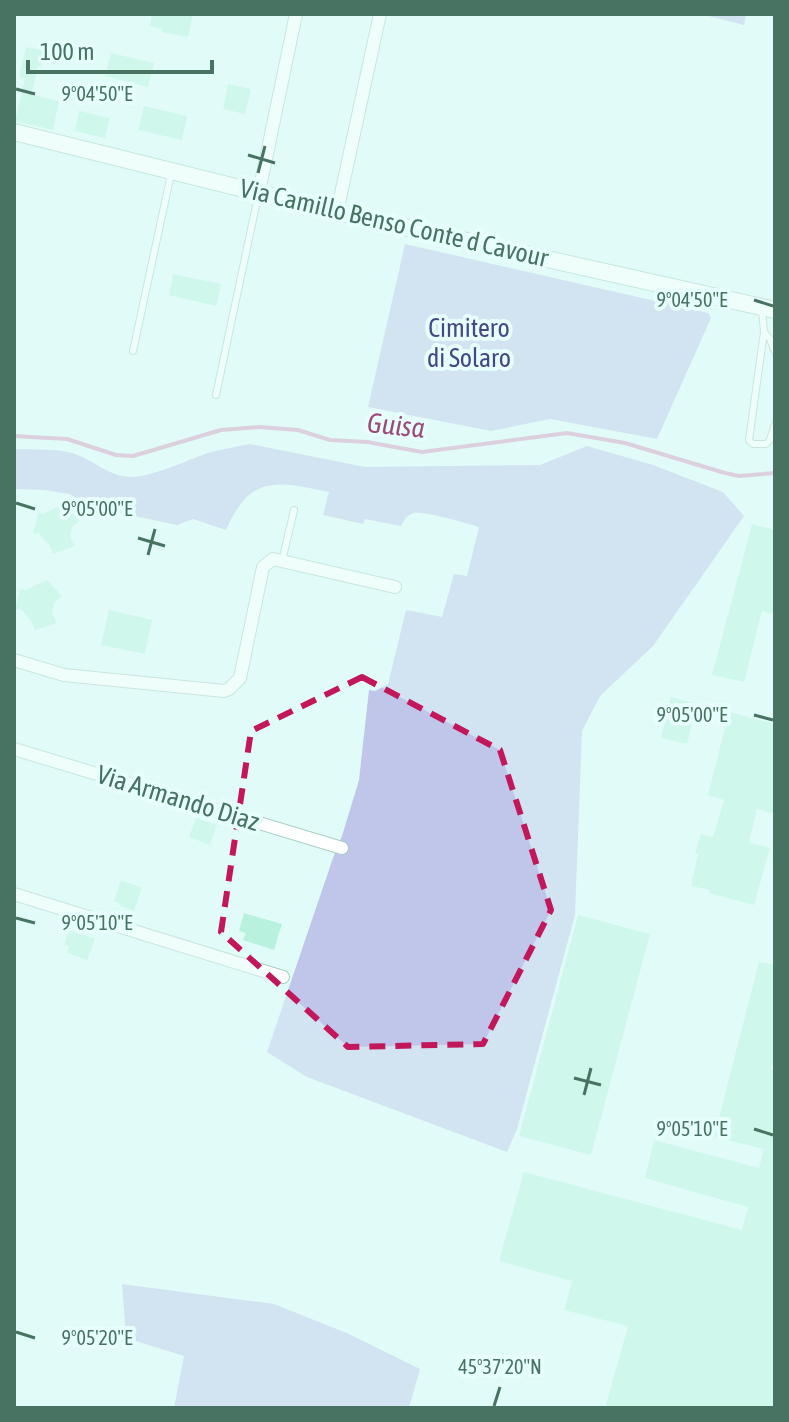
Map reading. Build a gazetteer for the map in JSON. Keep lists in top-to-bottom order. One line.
{"streets":{"street":["Via Camillo Benso Conte d Cavour","Via Armando Diaz"]},"water":["Guisa"],"parks":["Cimitero di Solaro"],"scale_bar":"100 m","coordinates":["9°04'50\"E","9°05'00\"E","9°05'10\"E","9°05'20\"E","45°37'20\"N"]}
